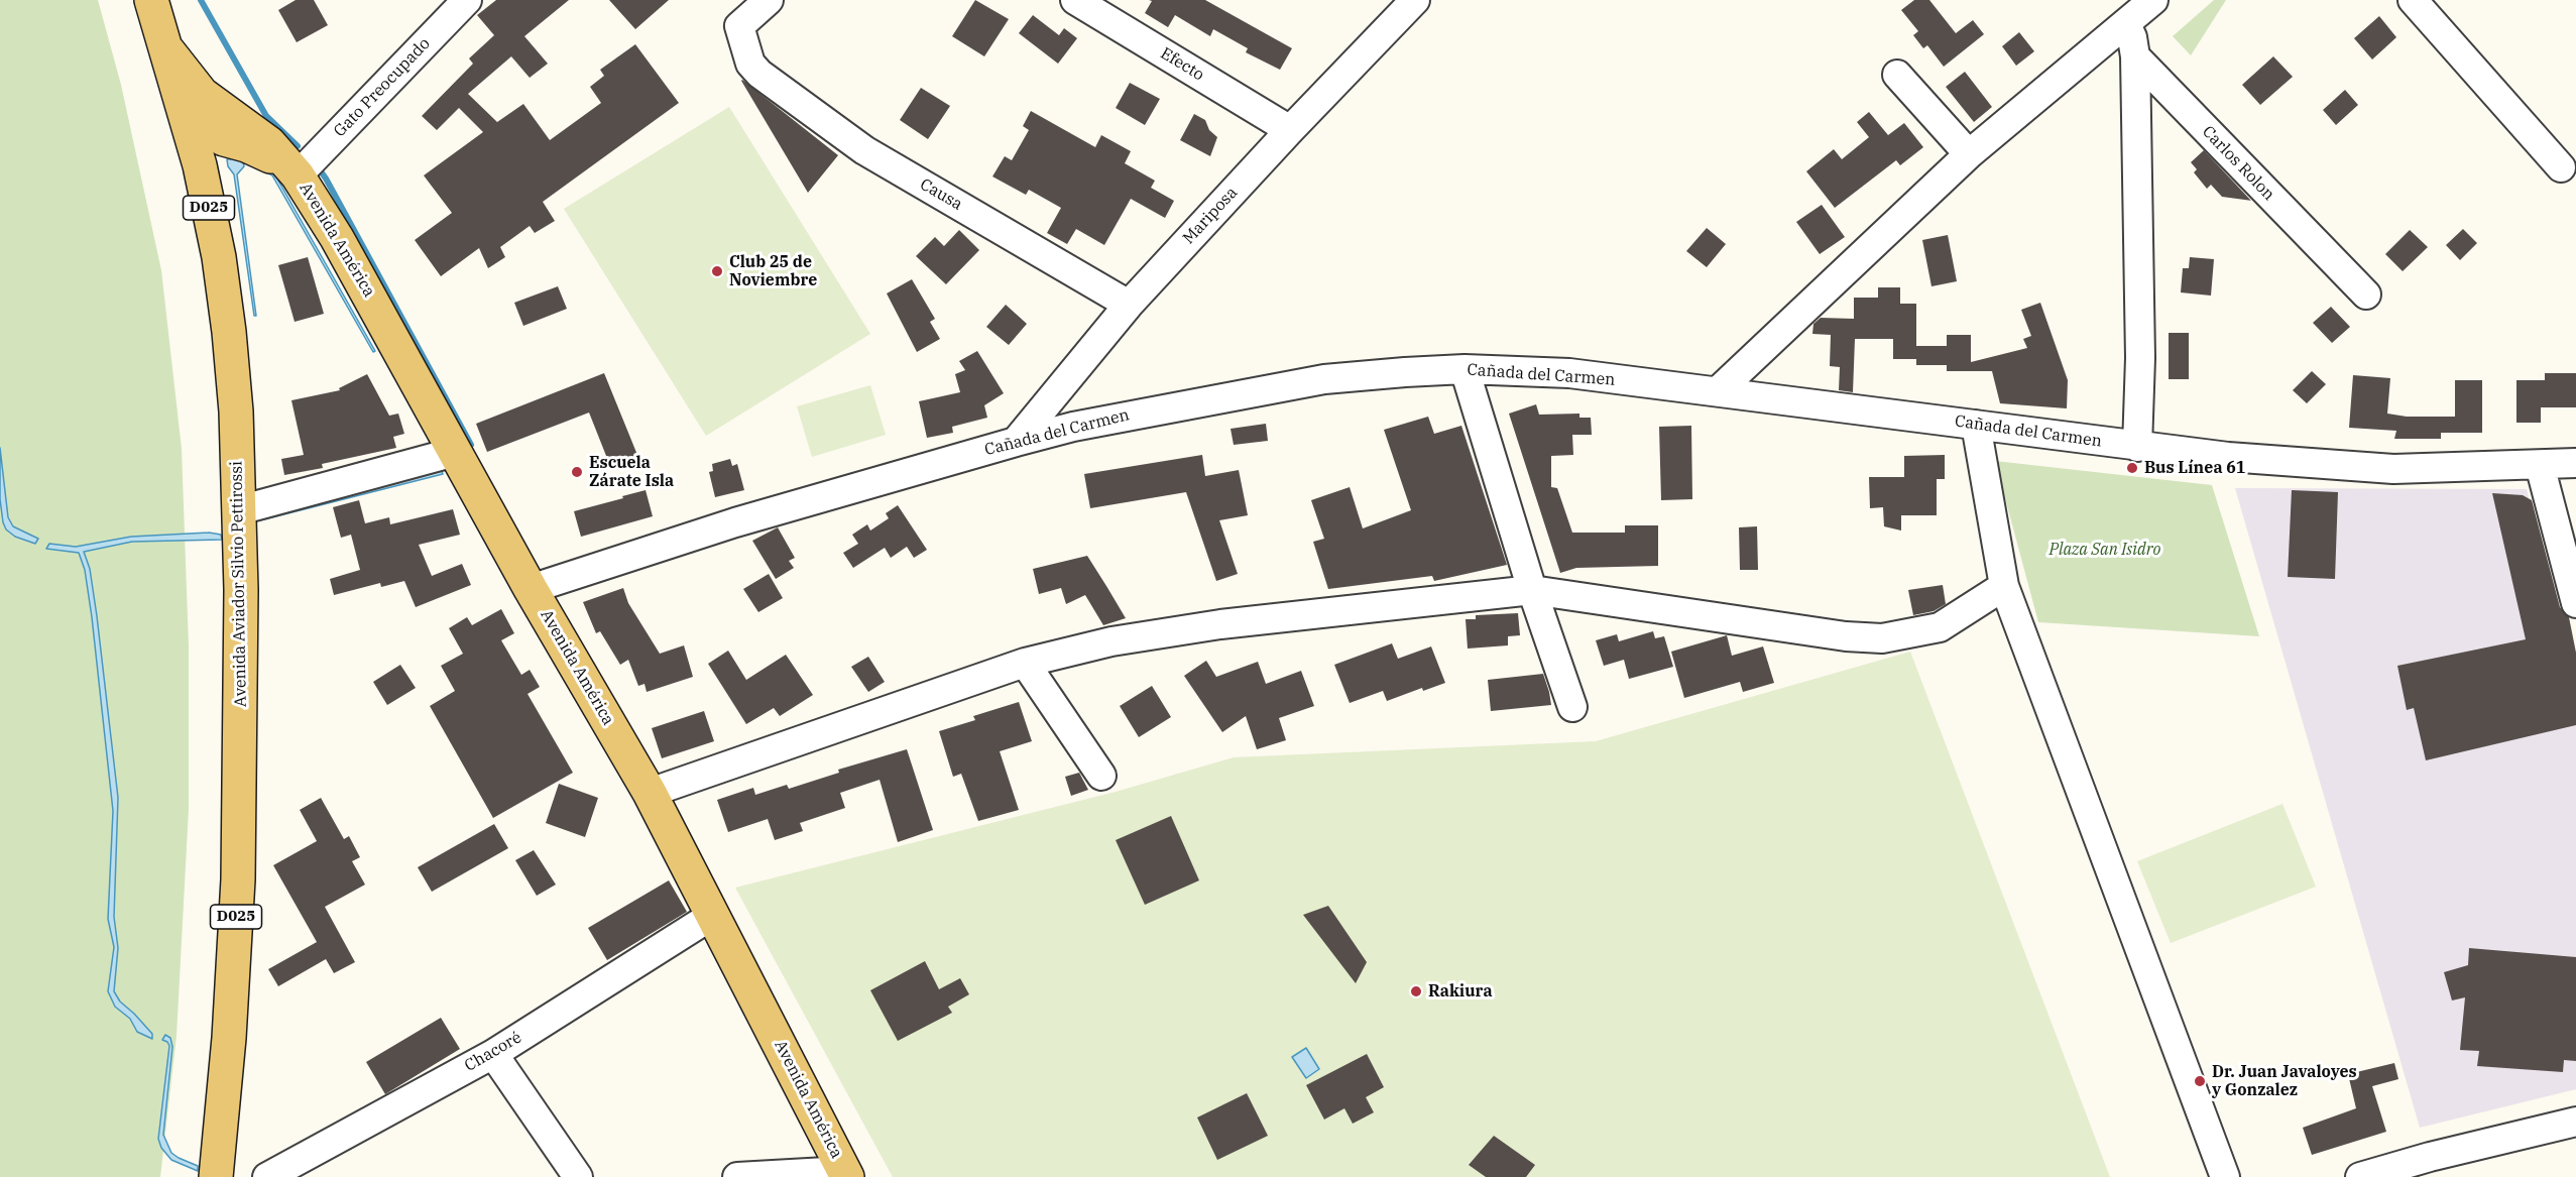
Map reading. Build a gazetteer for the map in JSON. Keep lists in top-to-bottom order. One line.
{"streets":{"main road":["D025","Avenida América","Avenida Aviador Silvio Pettirossi"],"street":["Efecto","Gato Preocupado","Carlos Rolon","Causa","Mariposa","Cañada del Carmen","Chacoré"]},"crossings":[["Efecto","Mariposa"],["Gato Preocupado","Avenida América"],["Causa","Mariposa"],["Mariposa","Cañada del Carmen"],["Avenida América","Cañada del Carmen"],["Avenida América","Avenida Aviador Silvio Pettirossi"],["Avenida América","Chacoré"]],"parks":["Plaza San Isidro"],"places":["Club 25 de Noviembre","Bus Línea 61","Escuela Zárate Isla","Rakiura","Dr. Juan Javaloyes y Gonzalez"]}
